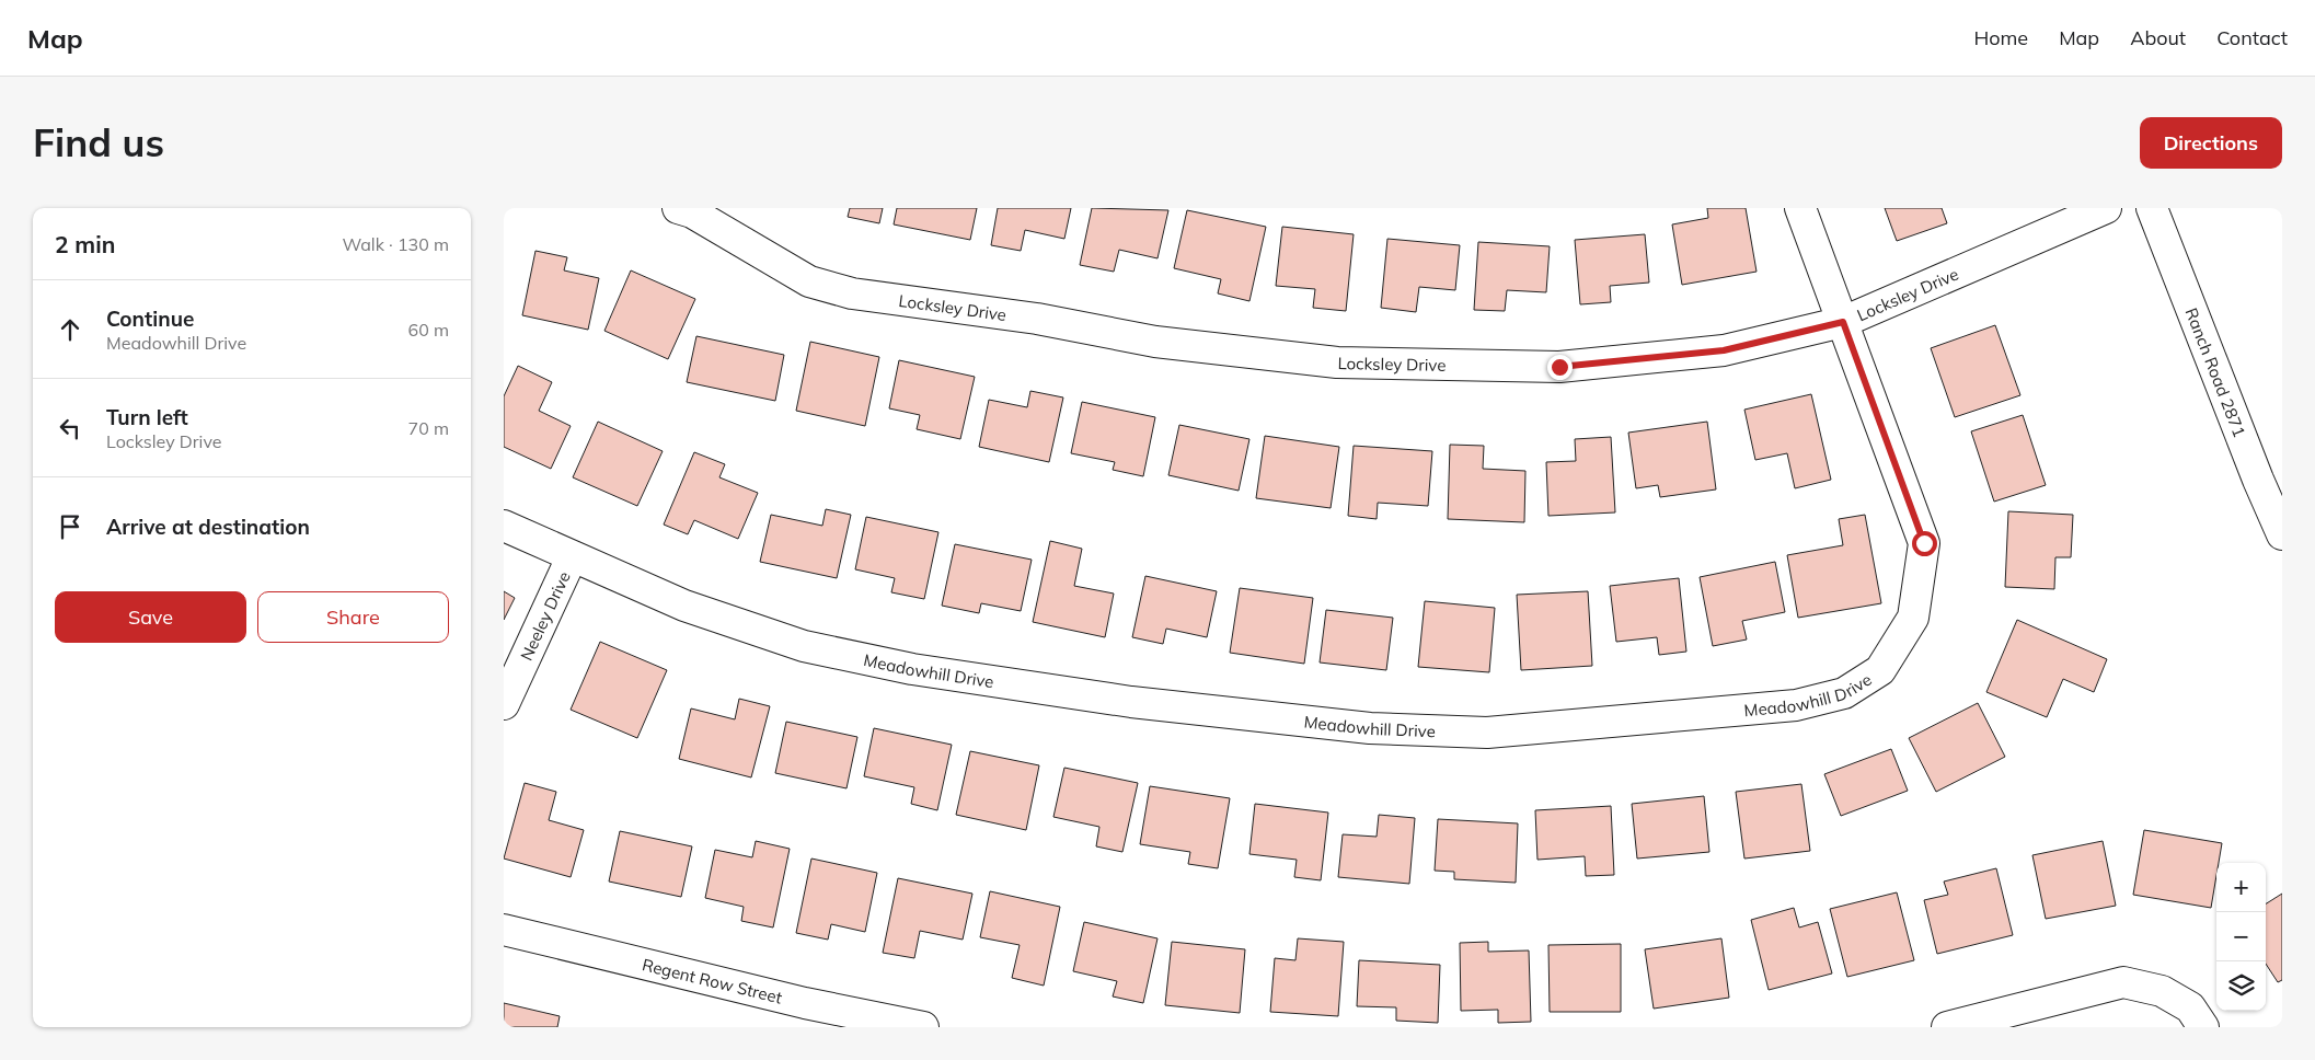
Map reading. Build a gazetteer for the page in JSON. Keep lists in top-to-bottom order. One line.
{"streets":{"street":["Locksley Drive","Ranch Road 2871","Neeley Drive","Meadowhill Drive","Regent Row Street"]},"crossings":[["Locksley Drive","Meadowhill Drive"],["Neeley Drive","Meadowhill Drive"]],"page":{"header":"Map","nav":["Home","Map","About","Contact"],"buttons":["Directions",["Save","Share"]],"title":"Find us","heading":["2 min","Walk · 130 m"],"list":[["Continue","Meadowhill Drive","60 m"],["Turn left","Locksley Drive","70 m"],"Arrive at destination"],"map_buttons":["+","−"]}}
